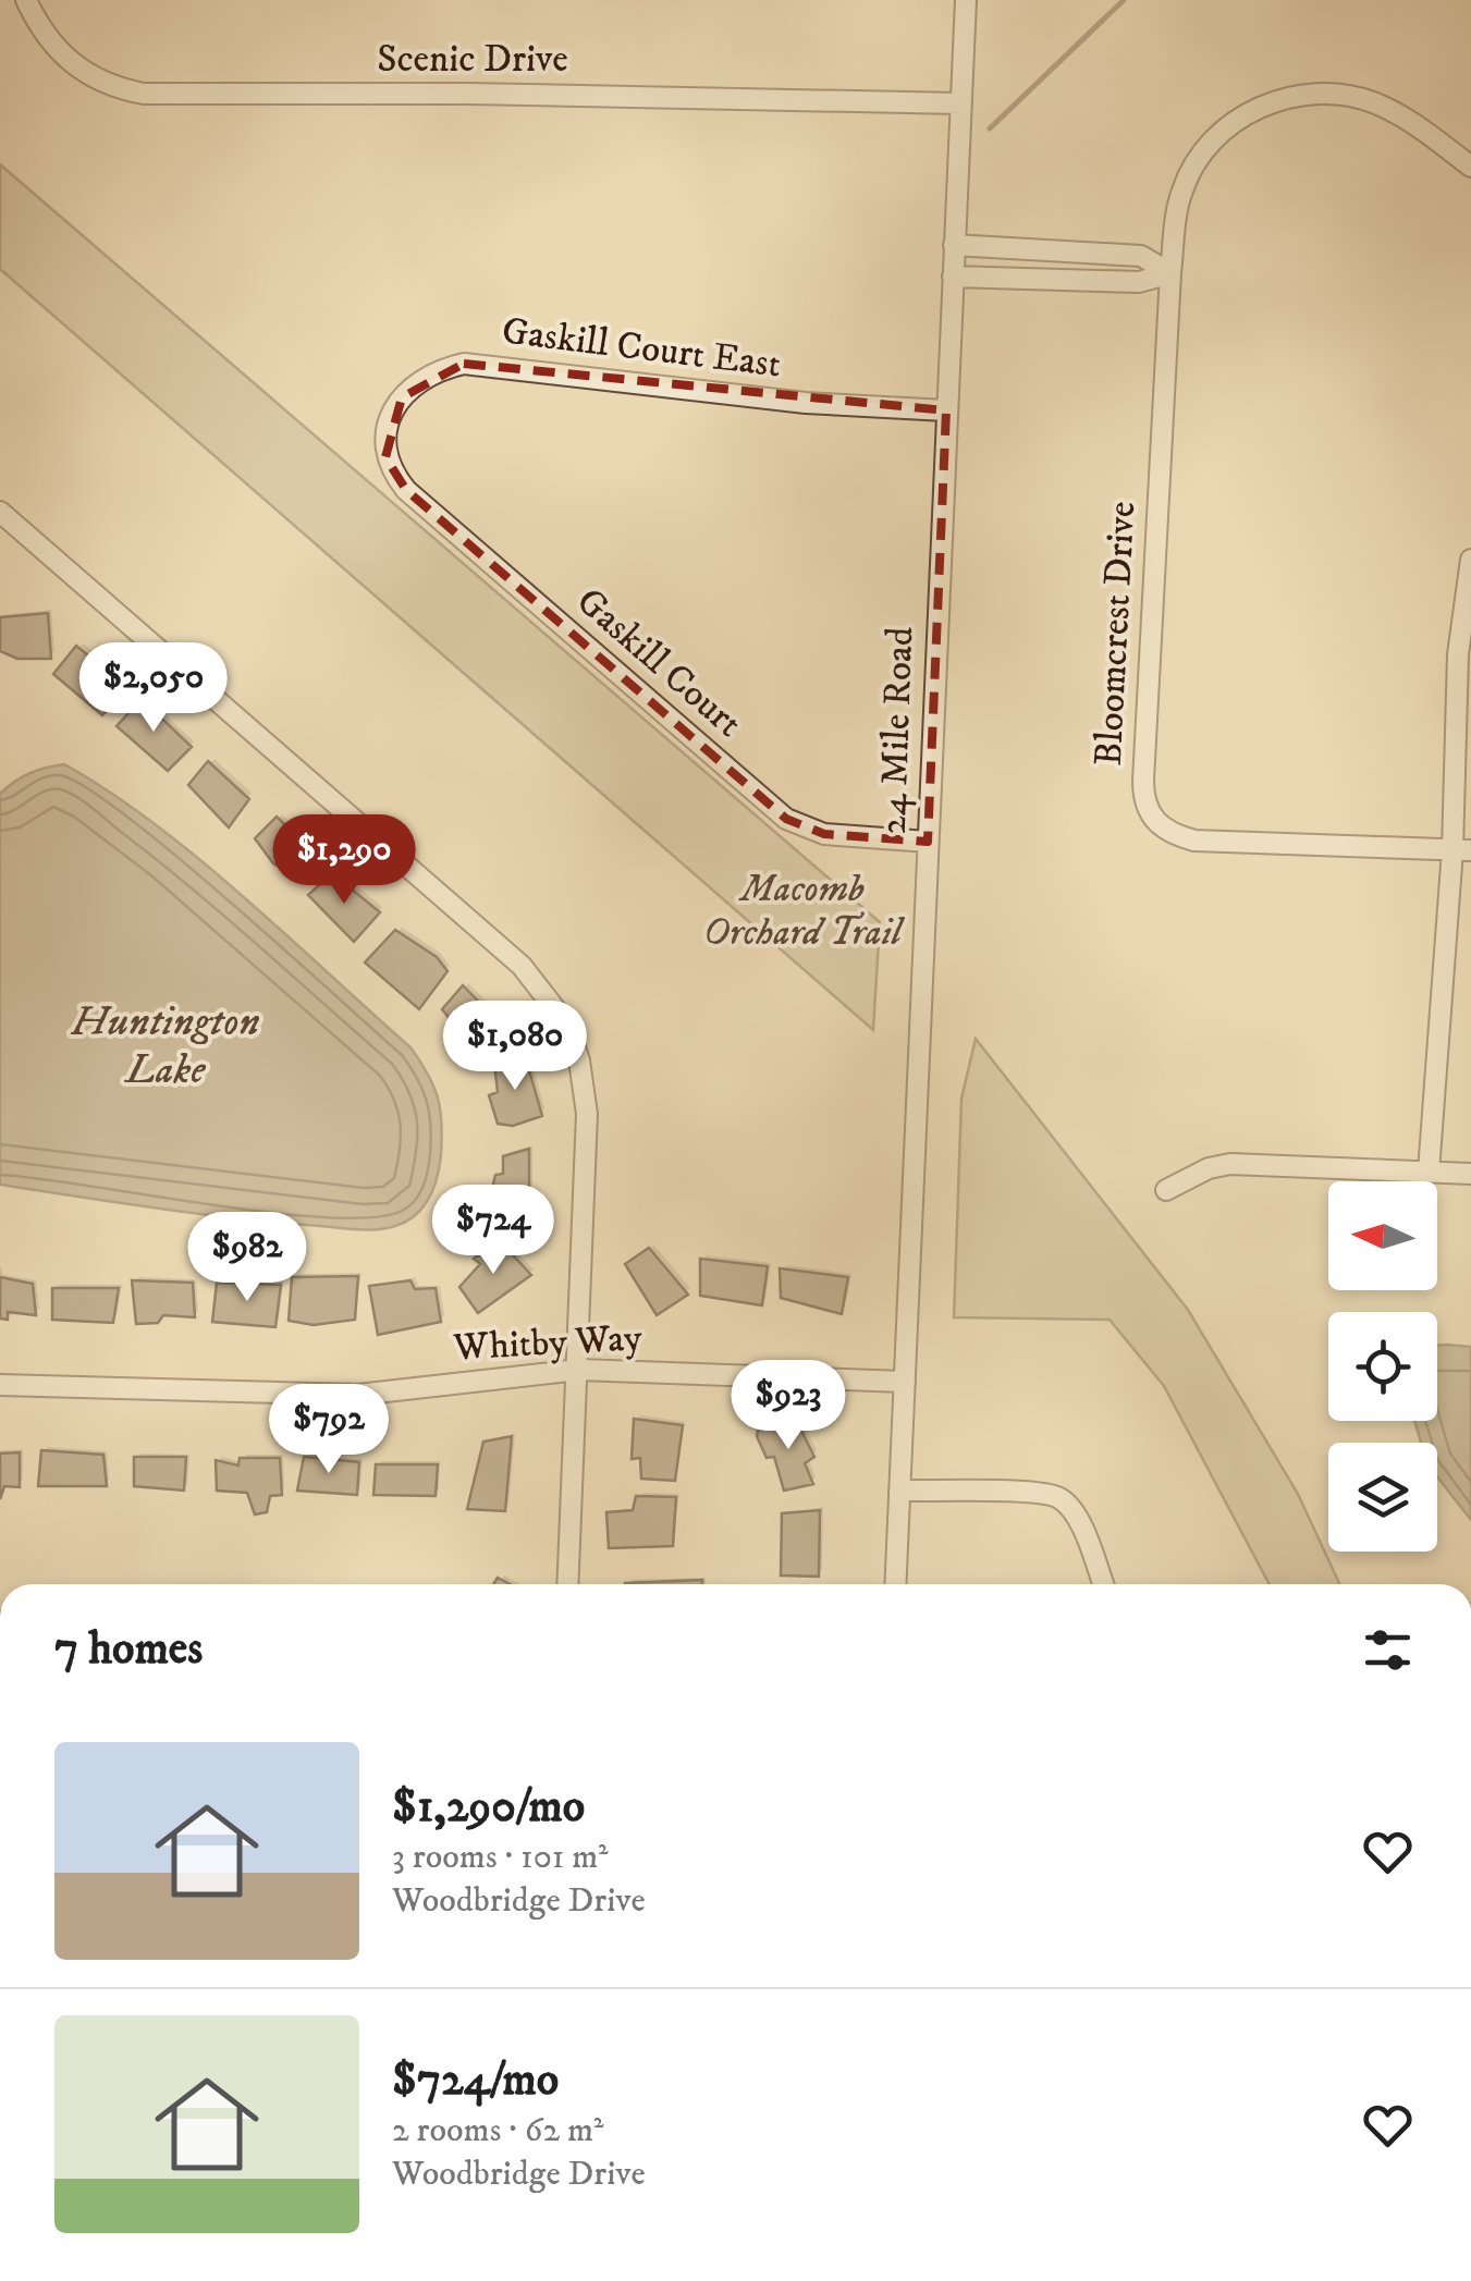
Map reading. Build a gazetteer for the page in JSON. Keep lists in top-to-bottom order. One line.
{"streets":{"street":["Scenic Drive","Gaskill Court East","Bloomcrest Drive","Gaskill Court","24 Mile Road","Whitby Way"]},"crossings":[["Scenic Drive","24 Mile Road"],["Gaskill Court East","Gaskill Court"],["Gaskill Court East","24 Mile Road"],["Gaskill Court","24 Mile Road"],["24 Mile Road","Whitby Way"]],"water":["Huntington Lake"],"parks":["Macomb Orchard Trail"],"north":"left","page":{"price":["$2,050","$1,290","$1,080","$724","$982","$923","$792"],"heading":"7 homes","list":[{"name":"$1,290/mo","note":"3 rooms · 101 m² · Woodbridge Drive"},{"name":"$724/mo","note":"2 rooms · 62 m² · Woodbridge Drive"}]}}
